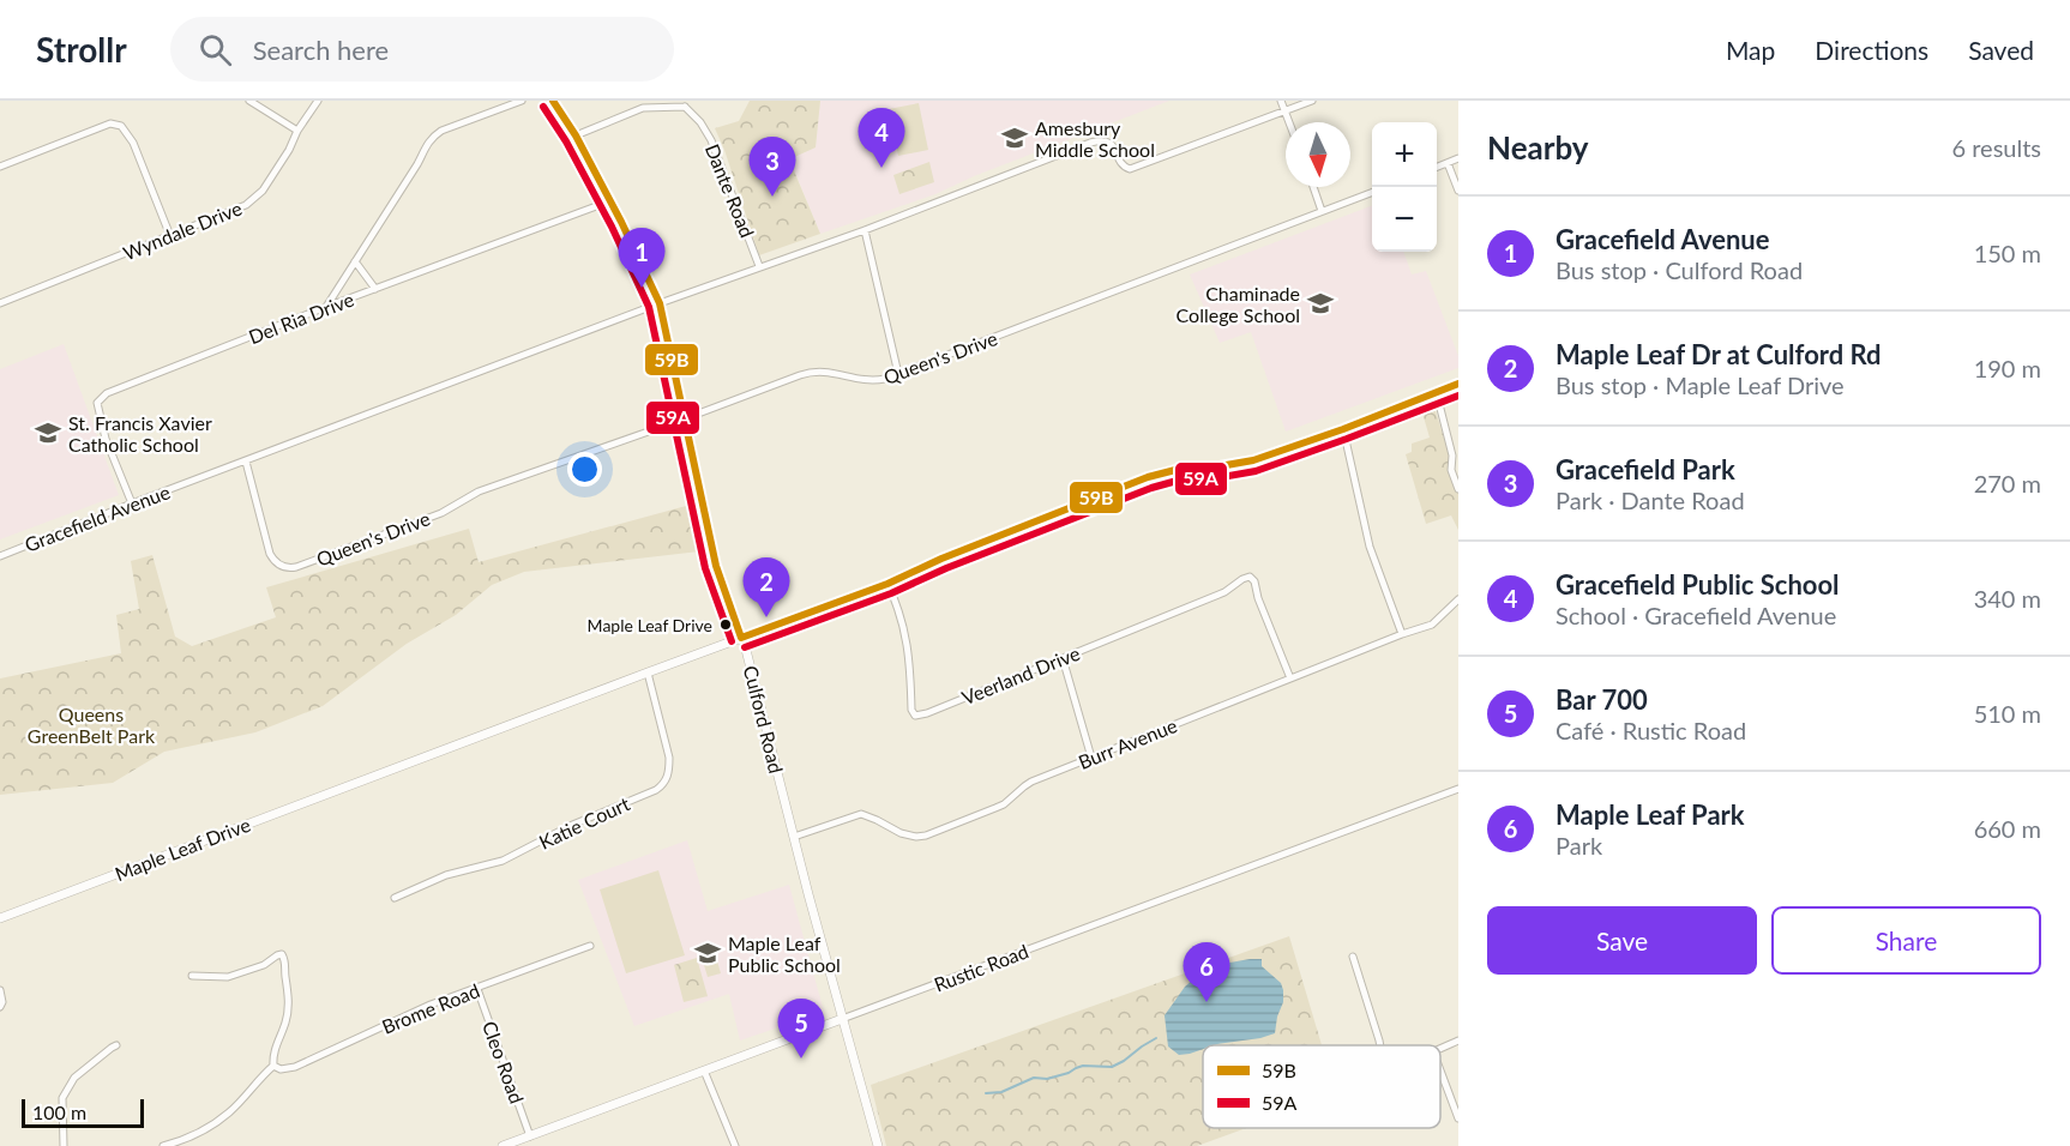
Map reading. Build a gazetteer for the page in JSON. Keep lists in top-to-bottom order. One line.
{"streets":{"street":["Dante Road","Wyndale Drive","Del Ria Drive","Queen's Drive","Gracefield Avenue","Veerland Drive","Culford Road","Burr Avenue","Katie Court","Maple Leaf Drive","Rustic Road","Brome Road","Cleo Road"]},"crossings":[["Dante Road","Gracefield Avenue"],["Dante Road","Culford Road"],["Del Ria Drive","Gracefield Avenue"],["Del Ria Drive","Culford Road"],["Queen's Drive","Gracefield Avenue"],["Queen's Drive","Culford Road"],["Gracefield Avenue","Culford Road"],["Veerland Drive","Burr Avenue"],["Veerland Drive","Maple Leaf Drive"],["Culford Road","Burr Avenue"],["Culford Road","Maple Leaf Drive"],["Culford Road","Rustic Road"],["Katie Court","Maple Leaf Drive"],["Rustic Road","Cleo Road"],["Brome Road","Cleo Road"]],"parks":["Queens GreenBelt Park"],"places":{"school or university":["Amesbury Middle School","Chaminade College School","St. Francis Xavier Catholic School","Maple Leaf Public School"],"other":["Maple Leaf Drive"]},"lines":["transit line 59B","transit line 59A"],"legend":["59B","59A"],"scale_bar":"100 m","north":"bottom","page":{"header":"Strollr","search":"Search here","nav":["Map","Directions","Saved"],"heading":["Nearby","6 results"],"pins":["4","3","1","2","6","5"],"map_buttons":["+","−"],"list":[{"mark":"1","name":"Gracefield Avenue","note":"Bus stop · Culford Road","value":"150 m"},{"mark":"2","name":"Maple Leaf Dr at Culford Rd","note":"Bus stop · Maple Leaf Drive","value":"190 m"},{"mark":"3","name":"Gracefield Park","note":"Park · Dante Road","value":"270 m"},{"mark":"4","name":"Gracefield Public School","note":"School · Gracefield Avenue","value":"340 m"},{"mark":"5","name":"Bar 700","note":"Café · Rustic Road","value":"510 m"},{"mark":"6","name":"Maple Leaf Park","note":"Park","value":"660 m"}],"buttons":["Save","Share"],"scale":"100 m"}}
